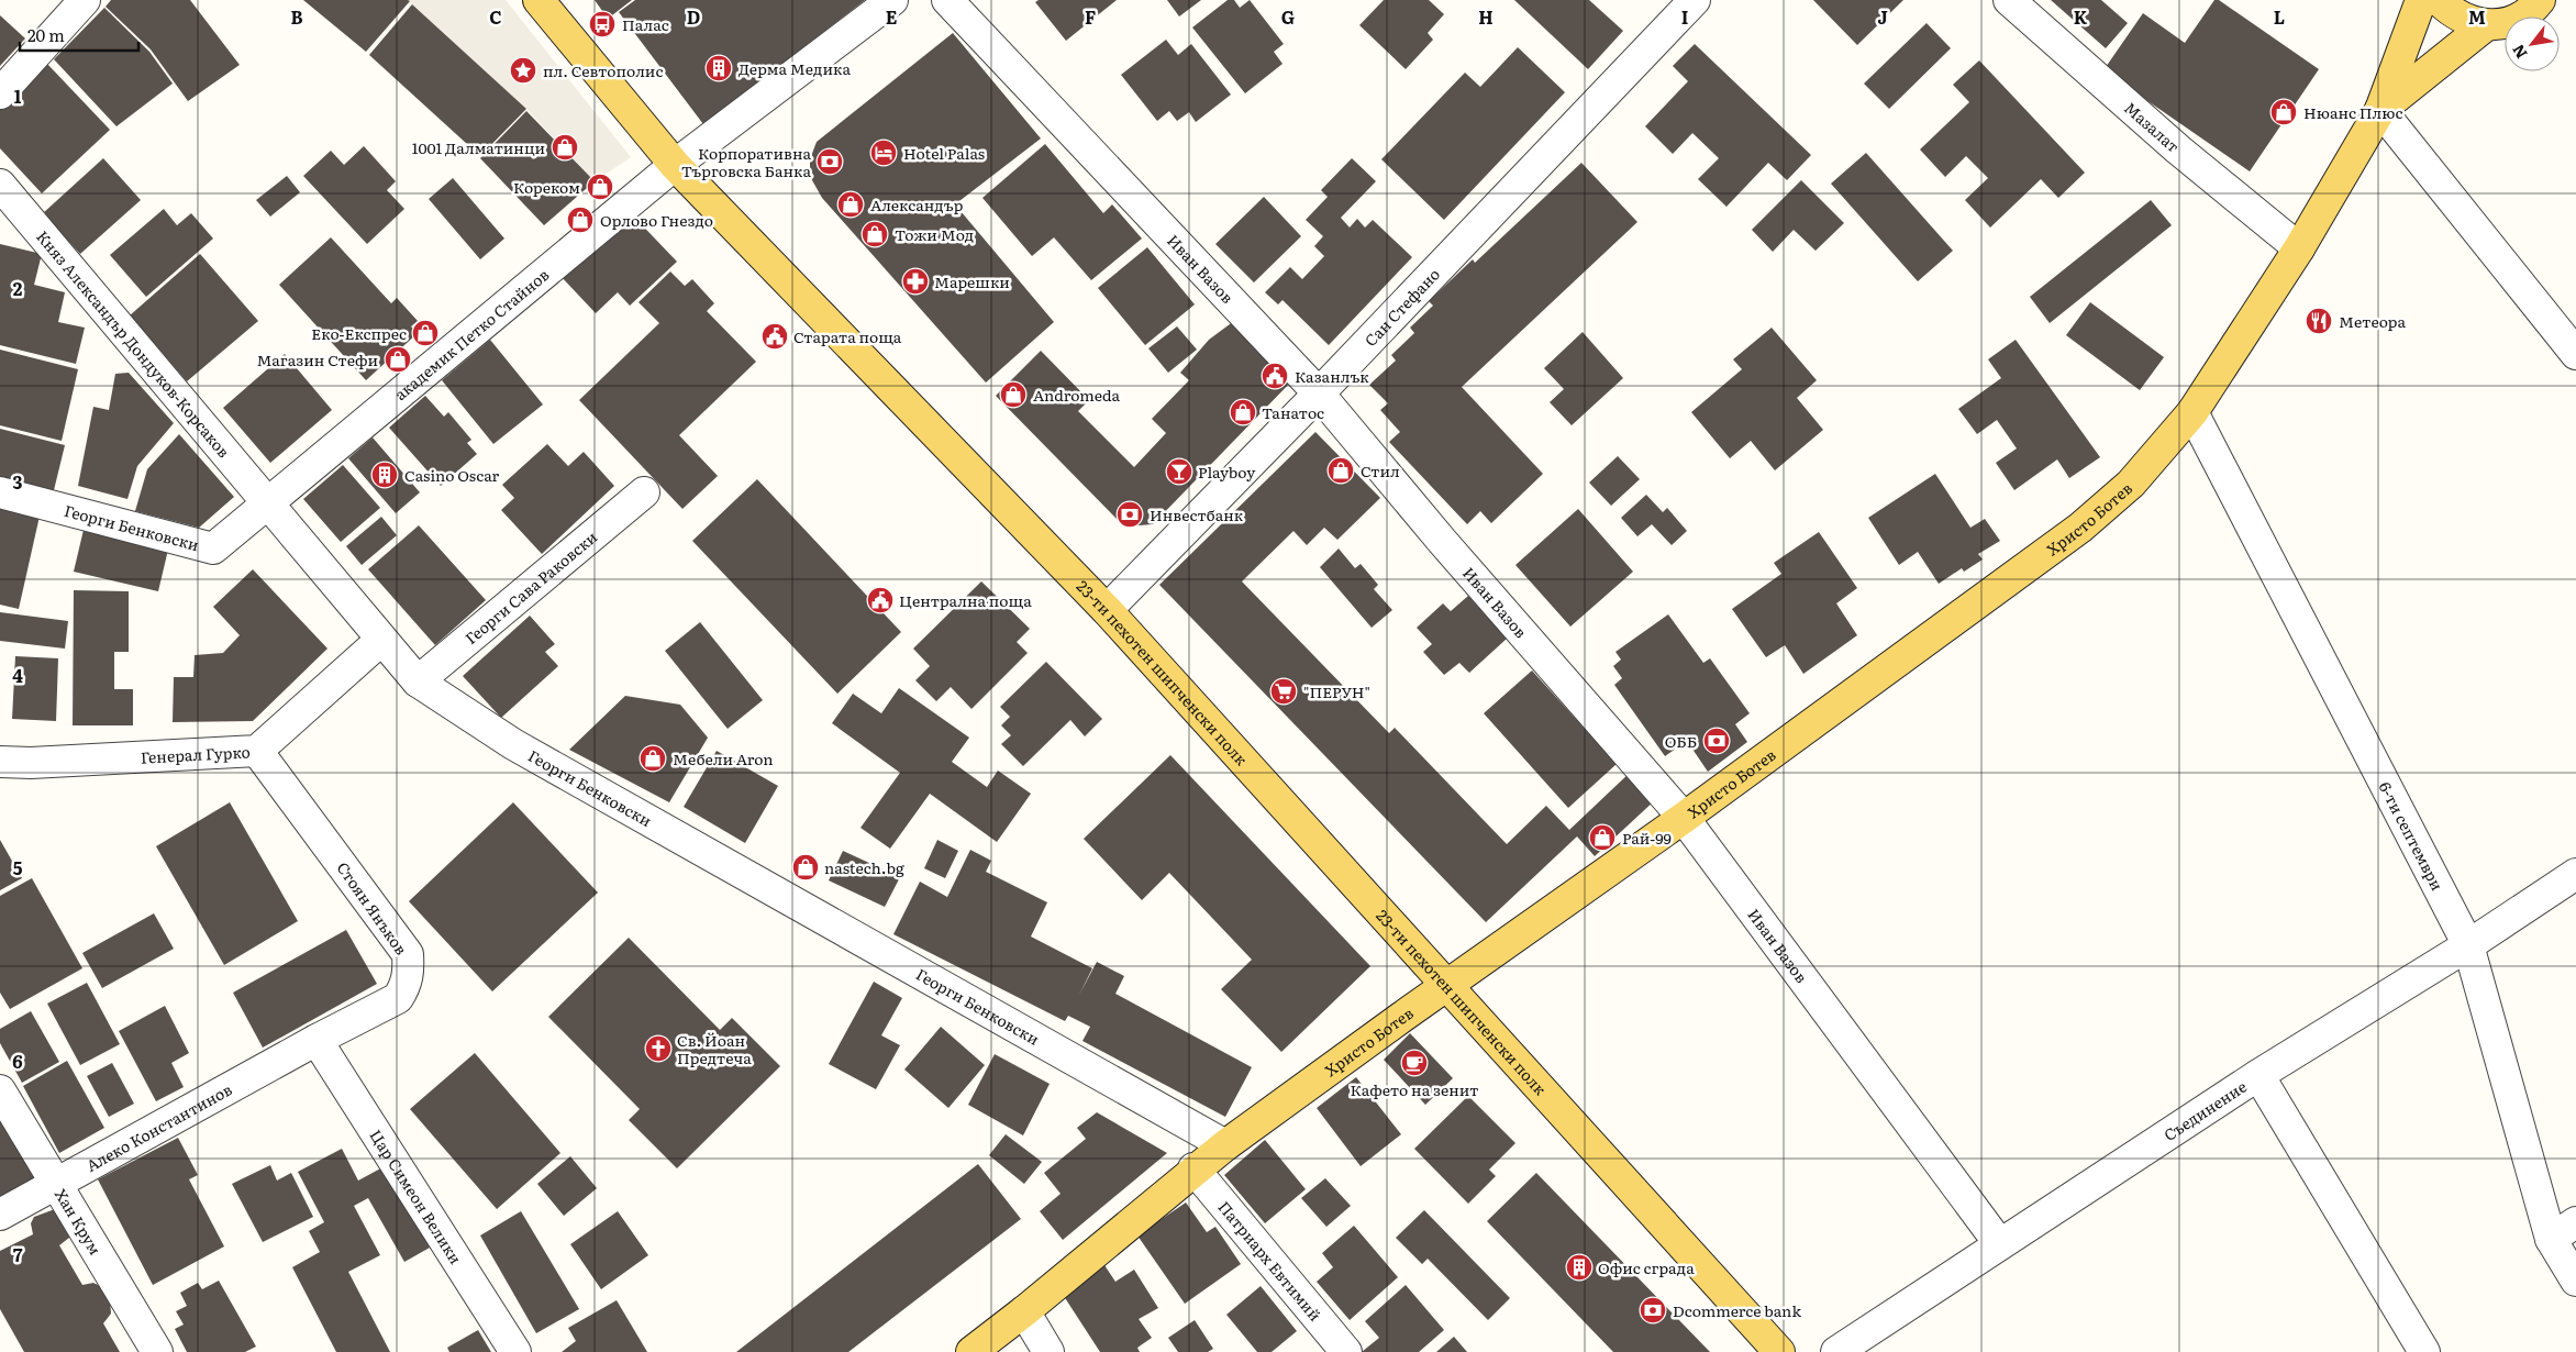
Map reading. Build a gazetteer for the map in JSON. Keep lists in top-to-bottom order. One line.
{"streets":{"main road":["Христо Ботев","23-ти пехотен шипченски полк"],"street":["Мазалат","Иван Вазов","Сан Стефано","академик Петко Стайнов","Княз Александър Дондуков-Корсаков","Георги Бенковски","Георги Сава Раковски","Генерал Гурко","6-ти септември","Стоян Янъков","Съединение","Алеко Константинов","Цар Симеон Велики","Хан Крум","Патриарх Евтимий"]},"crossings":[["Мазалат","Христо Ботев"],["Иван Вазов","Сан Стефано"],["Иван Вазов","Христо Ботев"],["Иван Вазов","Съединение"],["Сан Стефано","23-ти пехотен шипченски полк"],["академик Петко Стайнов","Княз Александър Дондуков-Корсаков"],["академик Петко Стайнов","Георги Бенковски"],["академик Петко Стайнов","23-ти пехотен шипченски полк"],["Княз Александър Дондуков-Корсаков","Георги Бенковски"],["Христо Ботев","Георги Бенковски"],["Христо Ботев","23-ти пехотен шипченски полк"],["Христо Ботев","6-ти септември"],["Христо Ботев","Патриарх Евтимий"],["Георги Бенковски","Георги Сава Раковски"],["Георги Бенковски","Генерал Гурко"],["Генерал Гурко","Стоян Янъков"],["6-ти септември","Съединение"],["Стоян Янъков","Алеко Константинов"],["Стоян Янъков","Цар Симеон Велики"],["Алеко Константинов","Цар Симеон Велики"],["Алеко Константинов","Хан Крум"]],"places":{"bus stop":["Палас"],"building":["Дерма Медика","Casino Oscar","Офис сграда"],"place":["пл. Севтополис"],"shop":["Нюанс Плюс","1001 Далматинци","Кореком","Александър","Орлово Гнездо","Тожи Мод","Еко-Експрес","Магазин Стефи","Andromeda","Танатос","Стил","Мебели Aron","Рай-99","nastech.bg"],"hotel":["Hotel Palas"],"bank":["Корпоративна Търговска Банка","Инвестбанк","ОББ","Dcommerce bank"],"pharmacy":["Марешки"],"restaurant":["Метеора"],"public building":["Старата поща","Казанлък","Централна поща"],"bar":["Playboy"],"supermarket":["\"ПЕРУН\""],"church":["Св. Йоан Предтеча"],"cafe":["Кафето на зенит"]},"scale_bar":"20 m","north":"bottom left","grid":{"columns":["B","C","D","E","F","G","H","I","J","K","L","M"],"rows":["1","2","3","4","5","6","7"]}}
